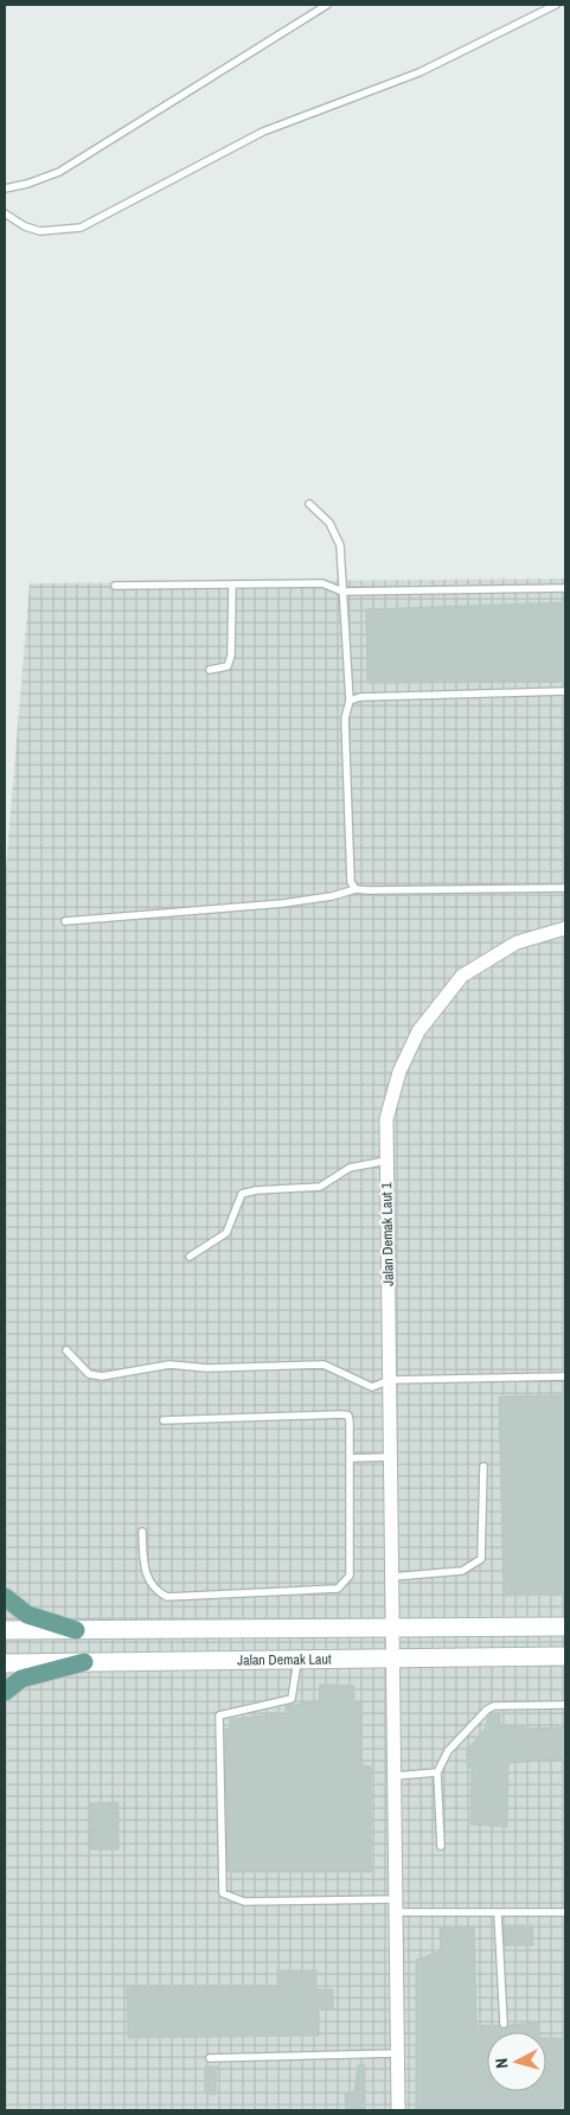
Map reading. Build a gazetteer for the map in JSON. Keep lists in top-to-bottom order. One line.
{"streets":{"main road":["Jalan Demak Laut"],"street":["Jalan Demak Laut 1"]},"crossings":[["Jalan Demak Laut 1","Jalan Demak Laut"]],"north":"left"}
